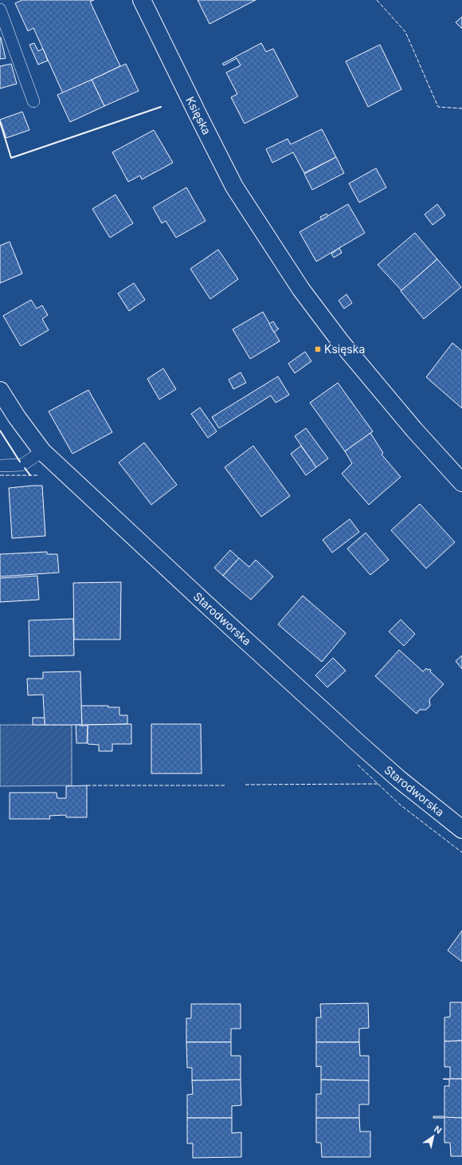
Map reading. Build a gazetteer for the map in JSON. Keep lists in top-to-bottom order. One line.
{"streets":{"street":["Księska","Starodworska"]},"places":{"transit":["Księska"]},"north":"top right"}
